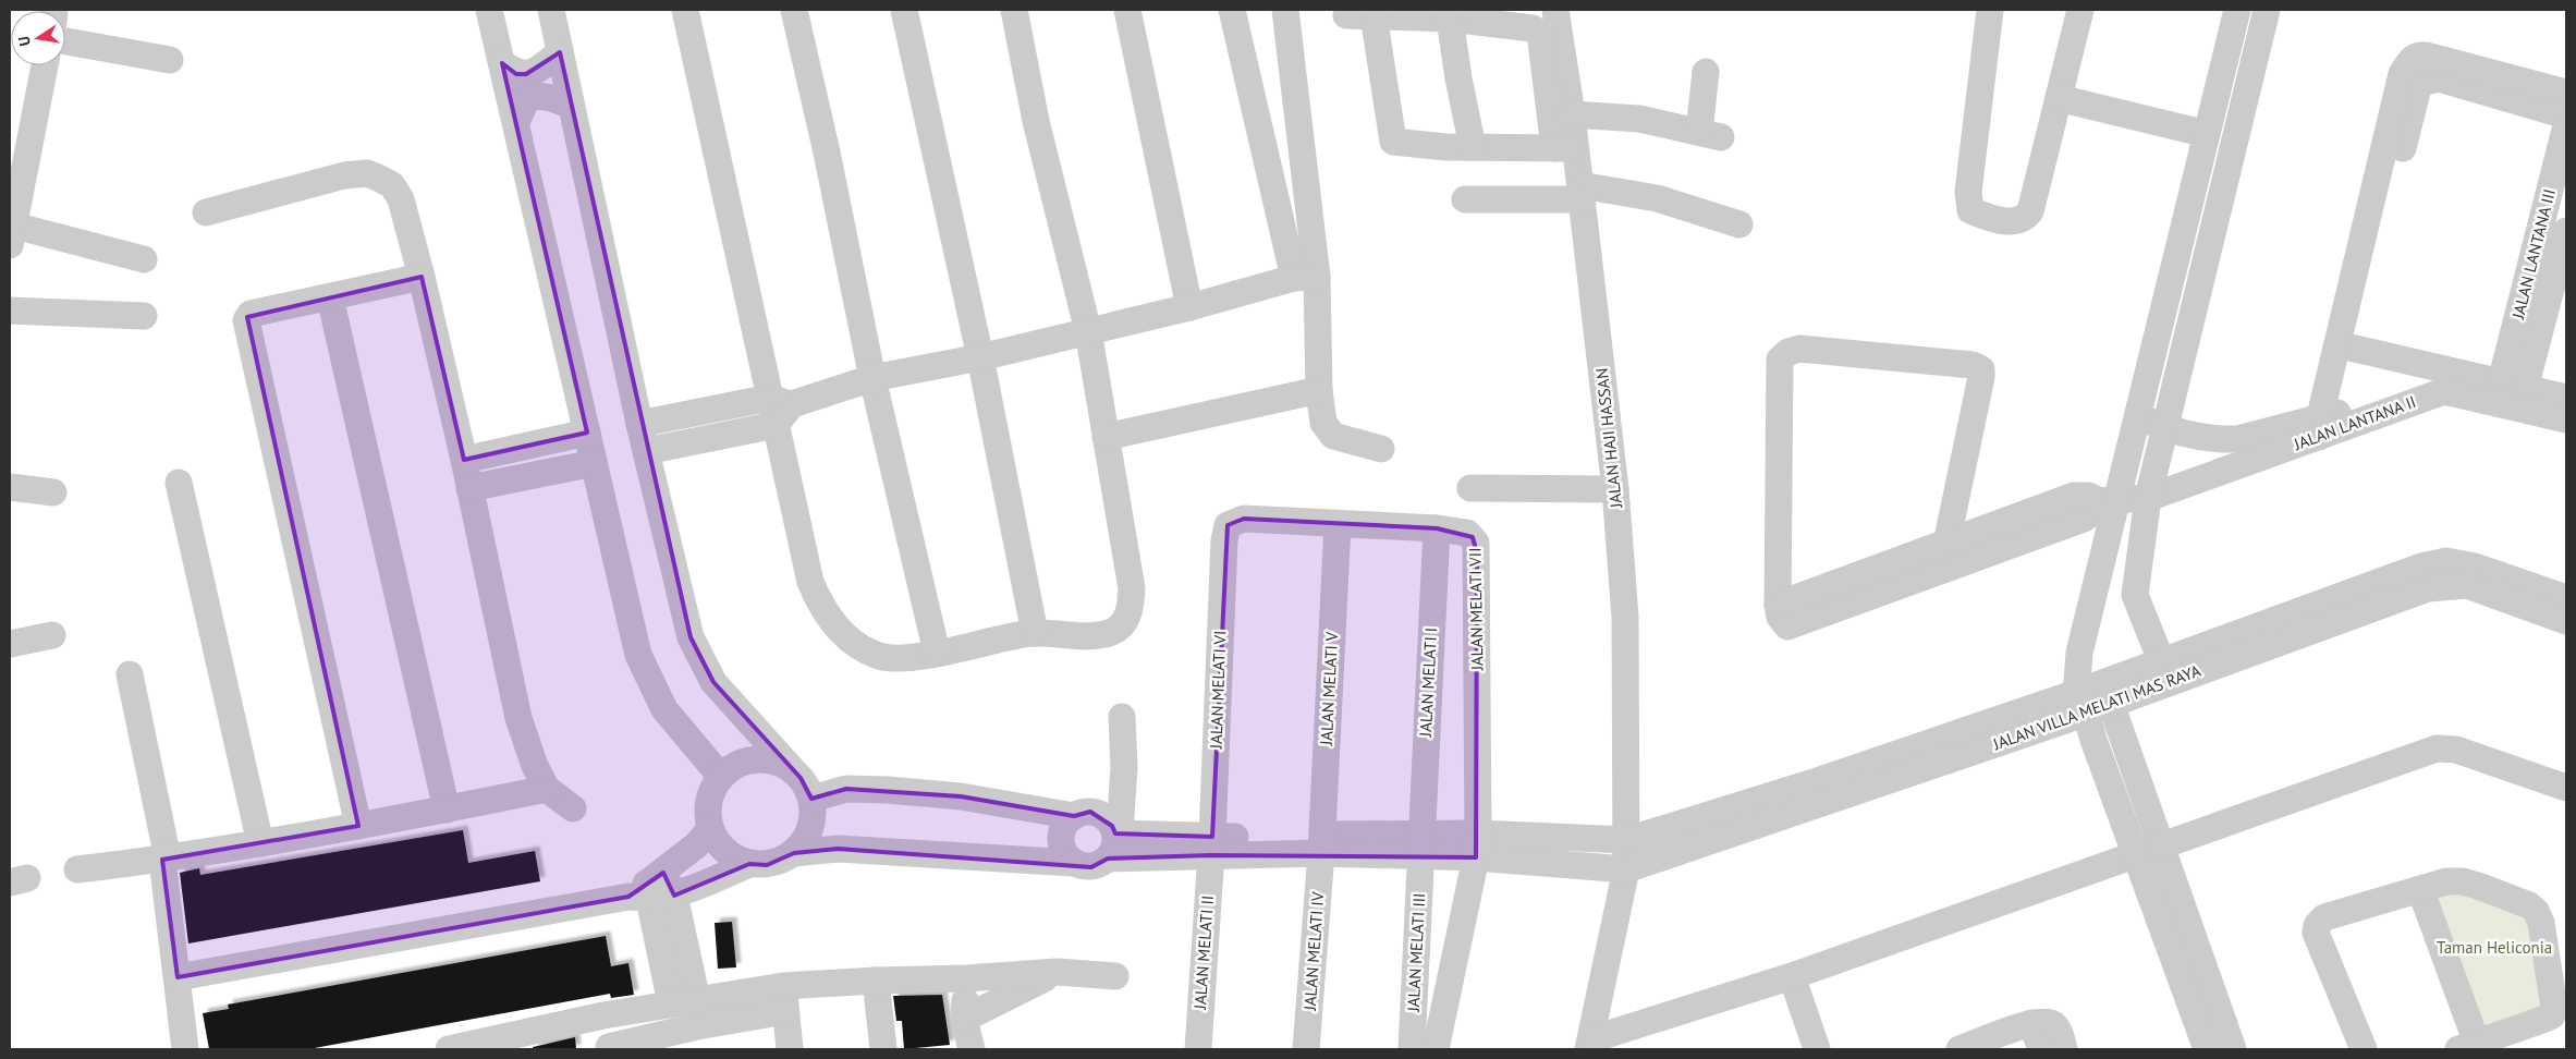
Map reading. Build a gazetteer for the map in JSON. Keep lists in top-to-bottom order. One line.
{"streets":{"street":["JALAN LANTANA III","JALAN LANTANA II","JALAN HAJI HASSAN","JALAN MELATI VII","JALAN MELATI I","JALAN MELATI V","JALAN MELATI VI","JALAN VILLA MELATI MAS RAYA","JALAN MELATI IV","JALAN MELATI II","JALAN MELATI III"]},"crossings":[["JALAN HAJI HASSAN","JALAN VILLA MELATI MAS RAYA"],["JALAN MELATI VII","JALAN MELATI I"],["JALAN MELATI VII","JALAN MELATI V"],["JALAN MELATI VII","JALAN MELATI VI"],["JALAN MELATI VII","JALAN VILLA MELATI MAS RAYA"],["JALAN MELATI I","JALAN MELATI III"],["JALAN MELATI V","JALAN MELATI IV"],["JALAN MELATI VI","JALAN MELATI II"]],"parks":["Taman Heliconia"],"north":"left"}
